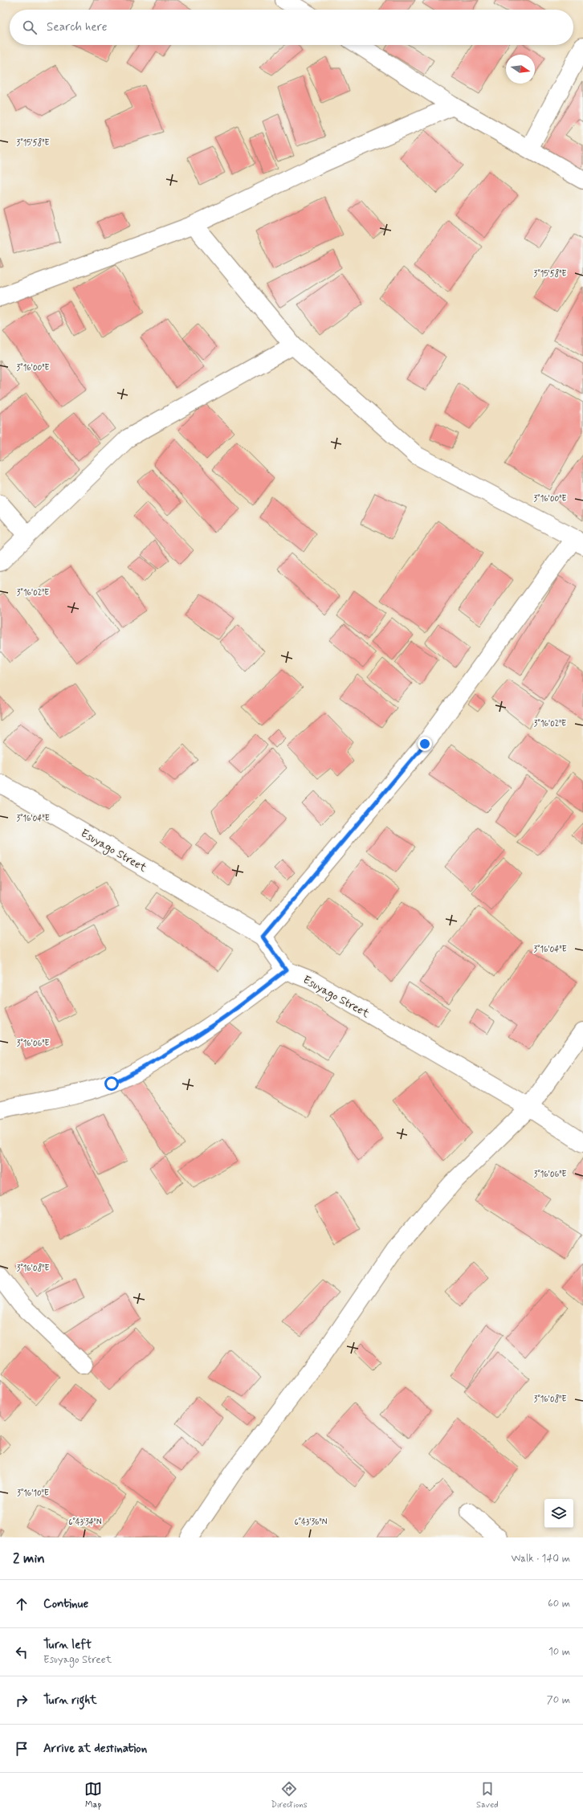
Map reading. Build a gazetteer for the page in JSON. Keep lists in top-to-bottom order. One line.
{"streets":{"street":["Esuyago Street"]},"north":"right","page":{"search":"Search here","heading":["2 min","Walk · 140 m"],"list":[["Continue","60 m"],["Turn left","Esuyago Street","10 m"],["Turn right","70 m"],"Arrive at destination"],"nav":["Map","Directions","Saved"]},"coordinates":["3°15'58\"E","3°16'00\"E","3°16'02\"E","3°16'04\"E","3°16'06\"E","3°16'08\"E","3°16'10\"E","6°43'34\"N","6°43'36\"N"]}
